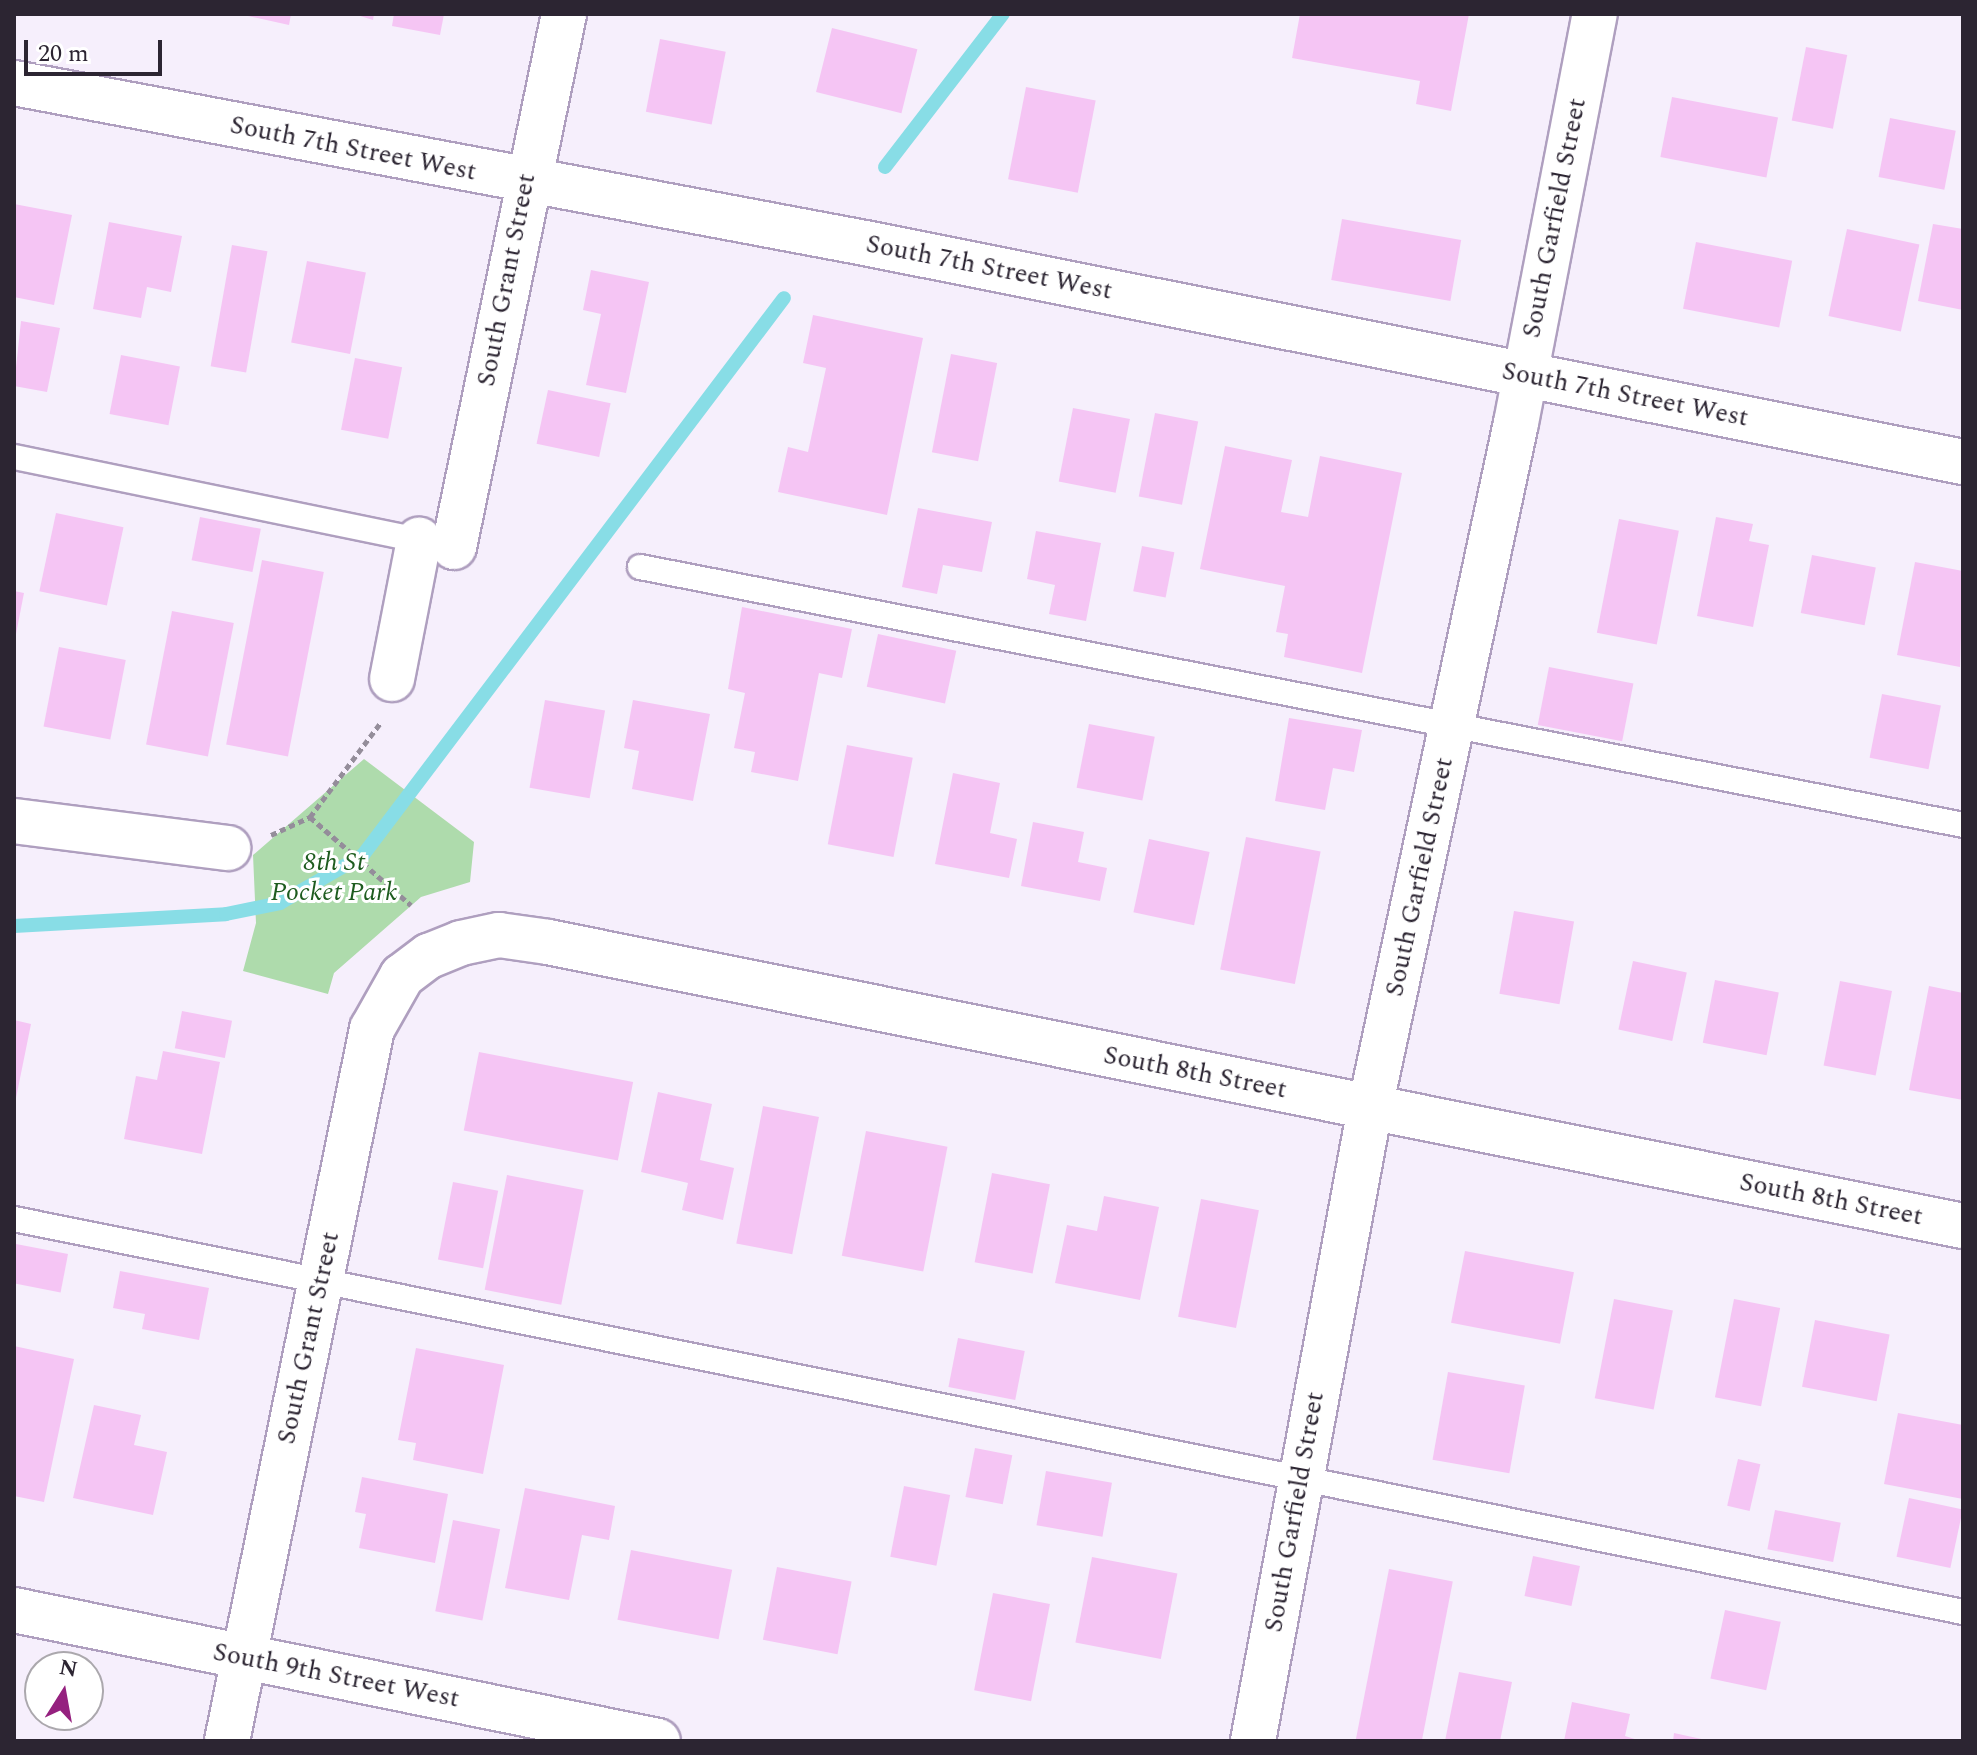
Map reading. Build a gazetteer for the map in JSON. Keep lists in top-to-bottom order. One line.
{"streets":{"street":["South 7th Street West","South Garfield Street","South Grant Street","South 8th Street","South 9th Street West"]},"crossings":[["South 7th Street West","South Garfield Street"],["South 7th Street West","South Grant Street"],["South Garfield Street","South 8th Street"],["South Grant Street","South 8th Street"],["South Grant Street","South 9th Street West"]],"parks":["8th St Pocket Park"],"scale_bar":"20 m","north":"top"}
